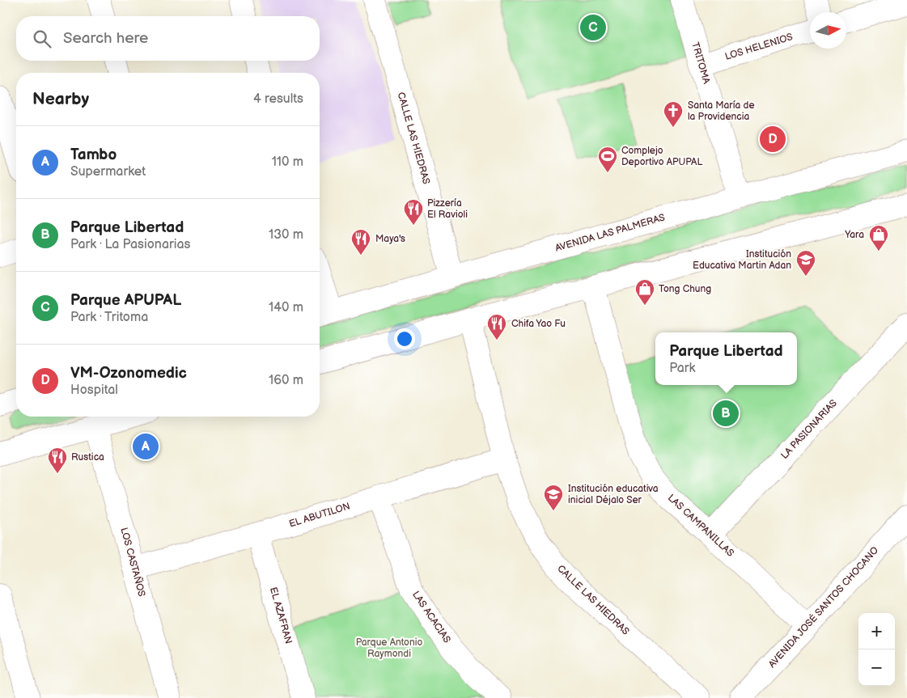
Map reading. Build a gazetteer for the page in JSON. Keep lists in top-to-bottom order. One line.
{"streets":{"street":["LOS HELENIOS","TRITOMA","CALLE LAS HIEDRAS","AVENIDA LAS PALMERAS","LA PASIONARIAS","EL ABUTILON","LAS CAMPANILLAS","LOS CASTAÑOS","AVENIDA JOSÉ SANTOS CHOCANO","EL AZAFRAN","LAS ACACIAS"]},"crossings":[["LOS HELENIOS","TRITOMA"],["TRITOMA","AVENIDA LAS PALMERAS"],["CALLE LAS HIEDRAS","AVENIDA LAS PALMERAS"],["CALLE LAS HIEDRAS","EL ABUTILON"],["LA PASIONARIAS","LAS CAMPANILLAS"],["EL ABUTILON","LOS CASTAÑOS"],["EL ABUTILON","EL AZAFRAN"],["EL ABUTILON","LAS ACACIAS"],["LAS CAMPANILLAS","AVENIDA JOSÉ SANTOS CHOCANO"]],"parks":["Parque Antonio Raymondi"],"places":{"church":["Santa María de la Providencia"],"sports":["Complejo Deportivo APUPAL"],"restaurant":["Pizzería El Ravioli","Maya's","Chifa Yao Fu","Rustica"],"shop":["Yara","Tong Chung"],"school or university":["Institución Educativa Martin Adan","Institución educativa inicial Déjalo Ser"]},"north":"right","page":{"pins":["C","D","B","A"],"search":"Search here","heading":["Nearby","4 results"],"list":[{"mark":"A","name":"Tambo","note":"Supermarket","value":"110 m"},{"mark":"B","name":"Parque Libertad","note":"Park · La Pasionarias","value":"130 m"},{"mark":"C","name":"Parque APUPAL","note":"Park · Tritoma","value":"140 m"},{"mark":"D","name":"VM-Ozonomedic","note":"Hospital","value":"160 m"}],"popup":["Parque Libertad","Park"],"map_buttons":["+","−"]}}
